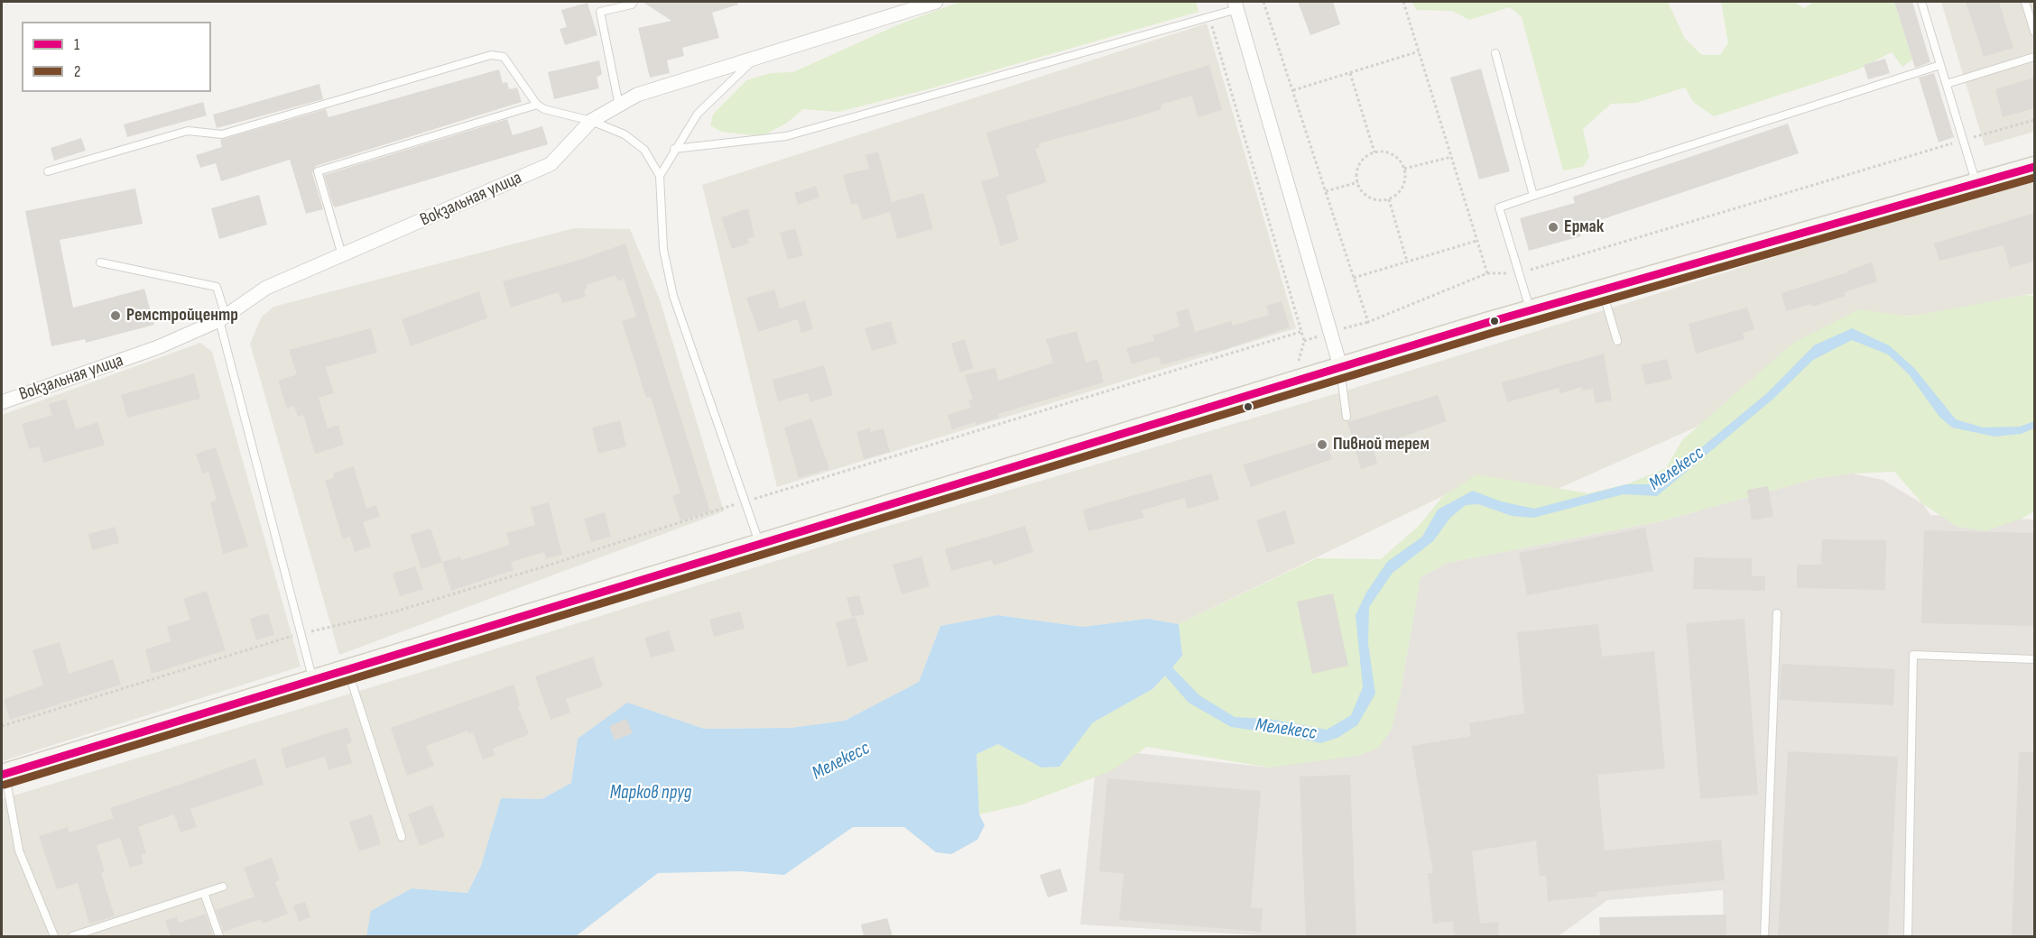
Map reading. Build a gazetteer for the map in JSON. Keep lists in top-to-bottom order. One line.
{"streets":{"street":["Вокзальная улица"]},"water":["Мелекесс","Марков пруд"],"places":["Ермак","Ремстройцентр","Пивной терем"],"lines":["transit line 1","transit line 2"],"legend":["1","2"]}
